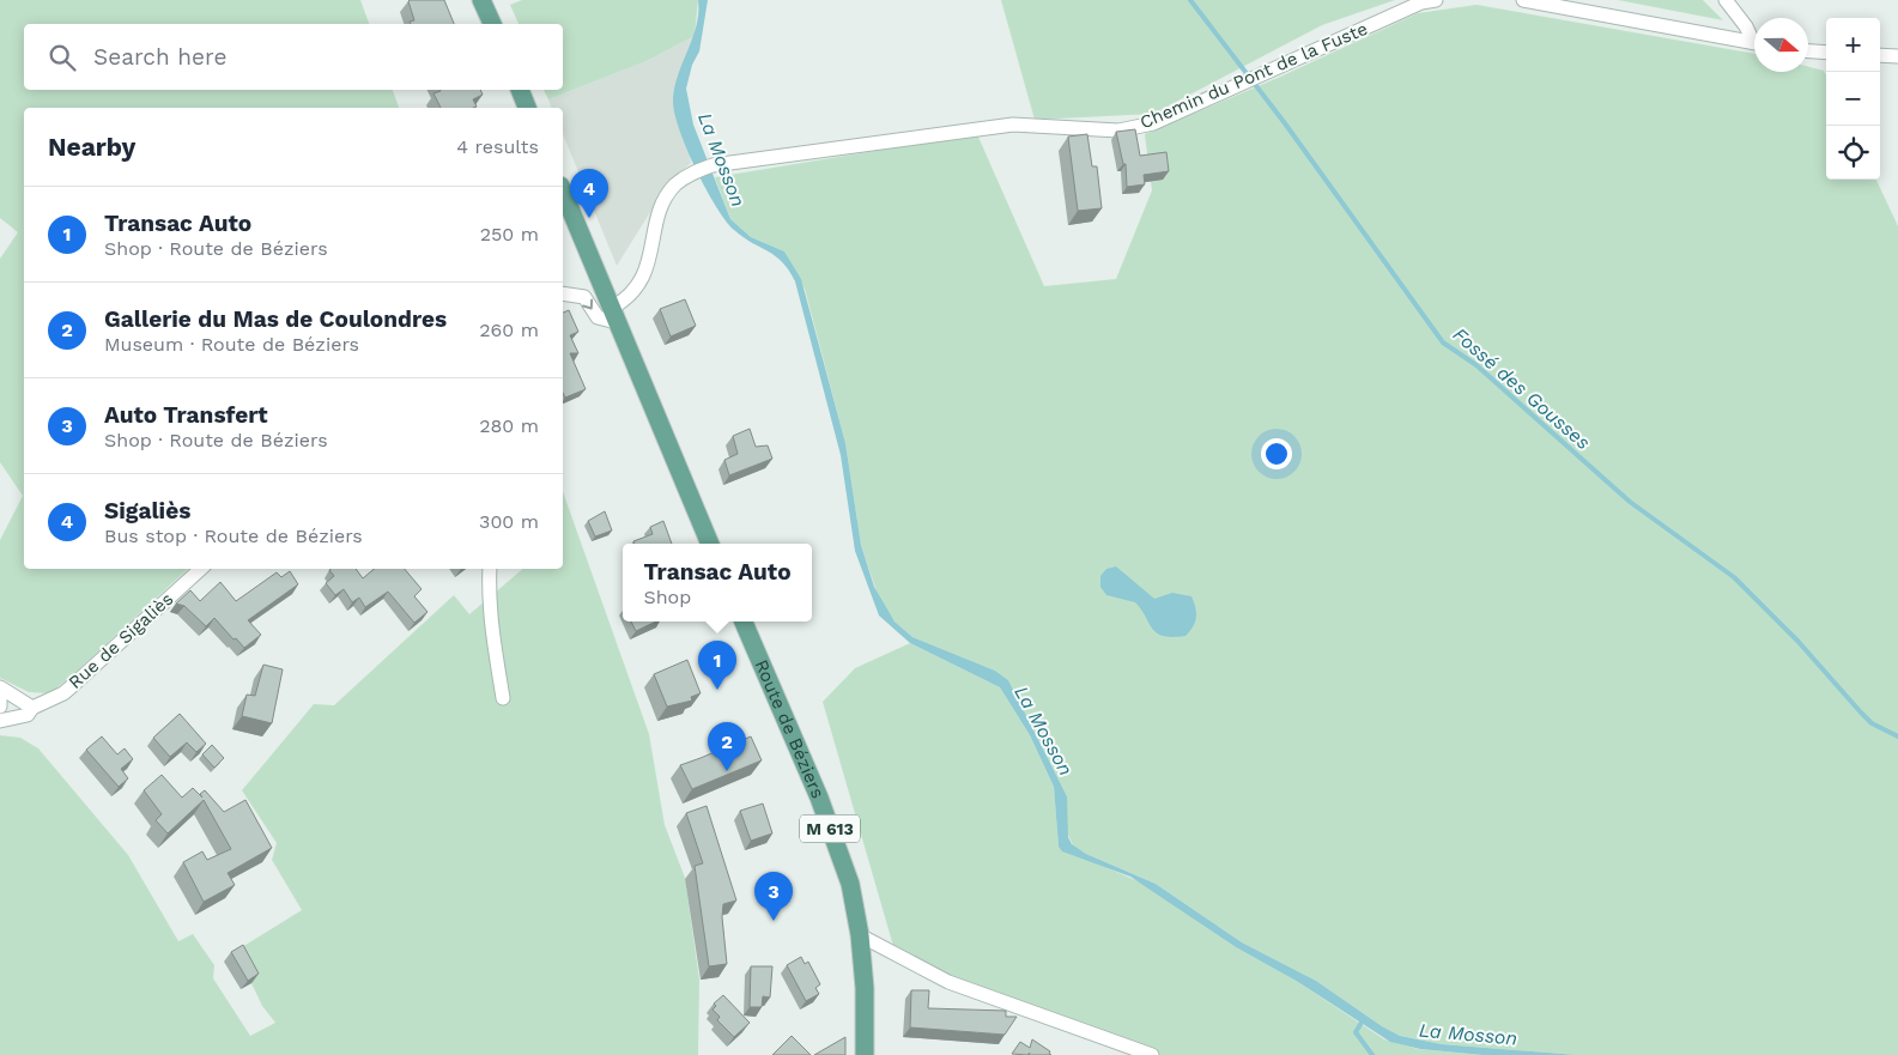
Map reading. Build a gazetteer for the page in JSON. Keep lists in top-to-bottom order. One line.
{"streets":{"main road":["Route de Béziers","M 613"],"street":["Chemin du Pont de la Fuste","Rue de Sigaliès"]},"water":["La Mosson","Fossé des Gousses"],"north":"right","page":{"map_buttons":["+","−"],"search":"Search here","heading":["Nearby","4 results"],"pins":["4","1","2","3"],"list":[{"mark":"1","name":"Transac Auto","note":"Shop · Route de Béziers","value":"250 m"},{"mark":"2","name":"Gallerie du Mas de Coulondres","note":"Museum · Route de Béziers","value":"260 m"},{"mark":"3","name":"Auto Transfert","note":"Shop · Route de Béziers","value":"280 m"},{"mark":"4","name":"Sigaliès","note":"Bus stop · Route de Béziers","value":"300 m"}],"popup":["Transac Auto","Shop"]}}
